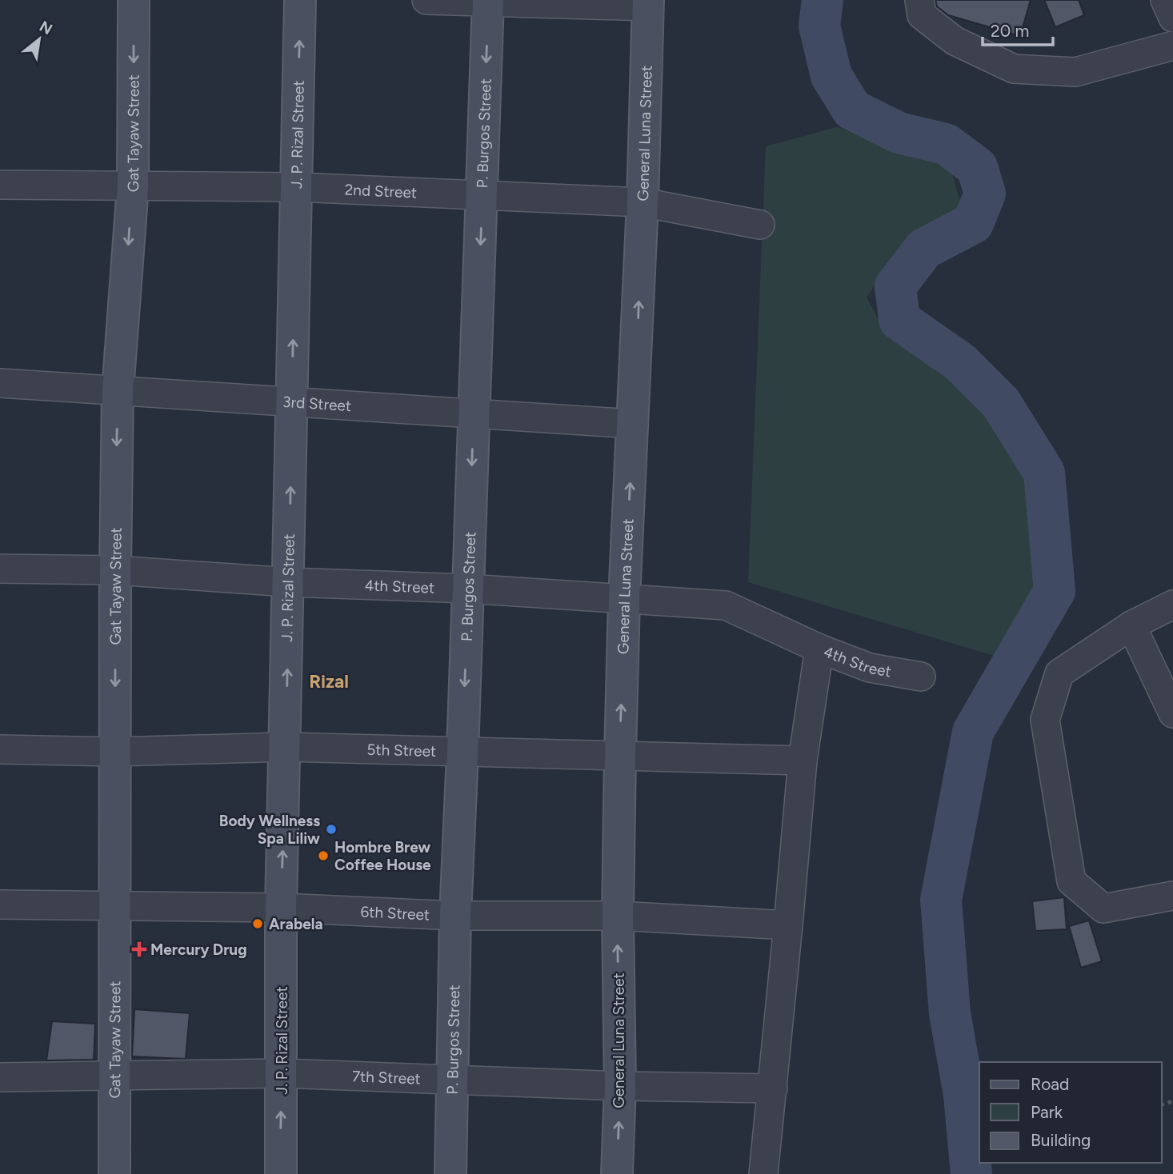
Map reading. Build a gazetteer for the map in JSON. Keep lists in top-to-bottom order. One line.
{"streets":{"main road":["Gat Tayaw Street","J. P. Rizal Street","P. Burgos Street","General Luna Street"],"street":["2nd Street","3rd Street","4th Street","5th Street","6th Street","7th Street"]},"crossings":[["Gat Tayaw Street","2nd Street"],["Gat Tayaw Street","3rd Street"],["Gat Tayaw Street","4th Street"],["Gat Tayaw Street","5th Street"],["Gat Tayaw Street","6th Street"],["Gat Tayaw Street","7th Street"],["J. P. Rizal Street","2nd Street"],["J. P. Rizal Street","3rd Street"],["J. P. Rizal Street","4th Street"],["J. P. Rizal Street","5th Street"],["J. P. Rizal Street","6th Street"],["J. P. Rizal Street","7th Street"],["P. Burgos Street","2nd Street"],["P. Burgos Street","3rd Street"],["P. Burgos Street","4th Street"],["P. Burgos Street","5th Street"],["P. Burgos Street","6th Street"],["P. Burgos Street","7th Street"],["General Luna Street","2nd Street"],["General Luna Street","3rd Street"],["General Luna Street","4th Street"],["General Luna Street","5th Street"],["General Luna Street","6th Street"],["General Luna Street","7th Street"]],"one_way":["Gat Tayaw Street","J. P. Rizal Street","P. Burgos Street","General Luna Street"],"districts":["Rizal"],"places":{"other":["Body Wellness Spa Liliw","Hombre Brew Coffee House","Arabela"],"health":["Mercury Drug"]},"legend":["Road","Park","Building"],"scale_bar":"20 m","north":"top right"}
